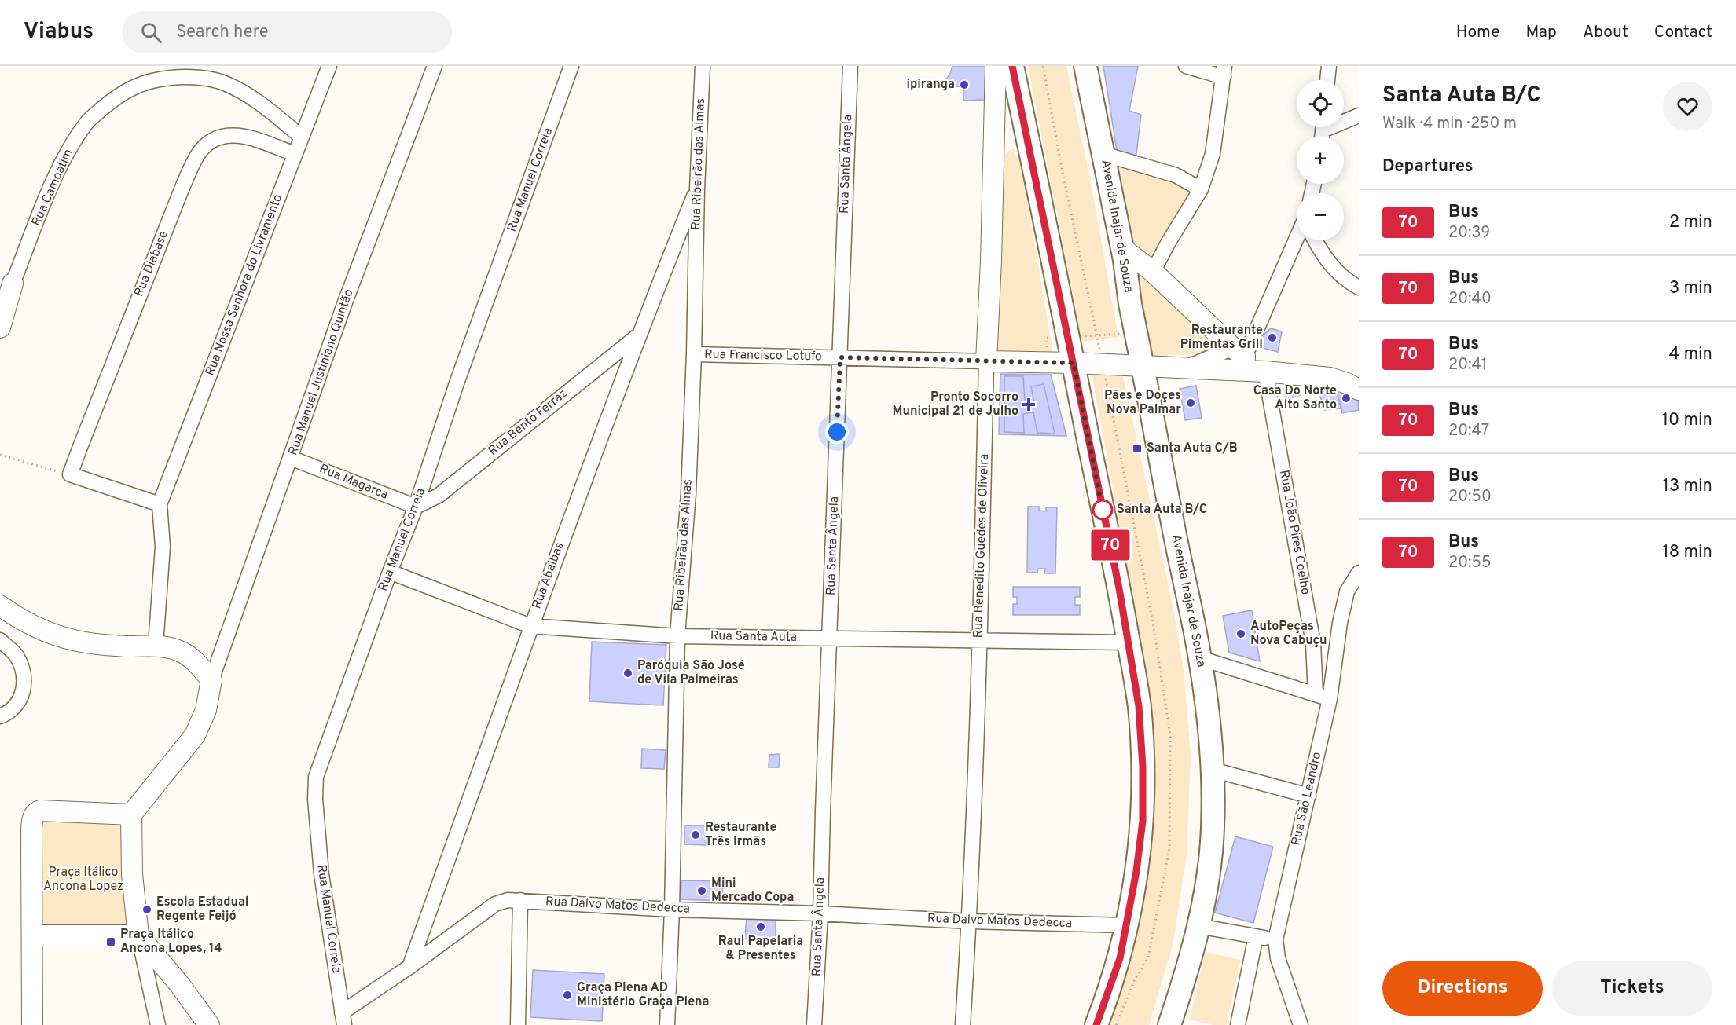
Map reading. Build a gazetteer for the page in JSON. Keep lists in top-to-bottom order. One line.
{"streets":{"main road":["Avenida Inajar de Souza"],"street":["Rua Ribeirão das Almas","Rua Santa Ângela","Rua Manuel Correia","Rua Camoatim","Rua Diabase","Rua Nossa Senhora do Livramento","Rua Francisco Lotufo","Rua Manuel Justiniano Quintão","Rua Bento Ferraz","Rua Magarca","Rua João Pires Coelho","Rua Benedito Guedes de Oliveira","Rua Abaibas","Rua Santa Auta","Rua São Leandro","Rua Dalvo Matos Dedecca"]},"crossings":[["Rua Ribeirão das Almas","Rua Francisco Lotufo"],["Rua Ribeirão das Almas","Rua Abaibas"],["Rua Ribeirão das Almas","Rua Santa Auta"],["Rua Ribeirão das Almas","Rua Dalvo Matos Dedecca"],["Rua Santa Ângela","Rua Francisco Lotufo"],["Rua Santa Ângela","Rua Santa Auta"],["Rua Santa Ângela","Rua Dalvo Matos Dedecca"],["Rua Manuel Correia","Rua Bento Ferraz"],["Rua Manuel Correia","Rua Magarca"],["Rua Manuel Correia","Rua Santa Auta"],["Rua Manuel Correia","Rua Dalvo Matos Dedecca"],["Rua Camoatim","Rua Nossa Senhora do Livramento"],["Avenida Inajar de Souza","Rua Francisco Lotufo"],["Rua Diabase","Rua Nossa Senhora do Livramento"],["Rua Francisco Lotufo","Rua João Pires Coelho"],["Rua Francisco Lotufo","Rua Benedito Guedes de Oliveira"],["Rua Manuel Justiniano Quintão","Rua Magarca"],["Rua Bento Ferraz","Rua Magarca"],["Rua Bento Ferraz","Rua Abaibas"],["Rua Benedito Guedes de Oliveira","Rua Santa Auta"],["Rua Benedito Guedes de Oliveira","Rua Dalvo Matos Dedecca"],["Rua Abaibas","Rua Santa Auta"],["Rua Abaibas","Rua Dalvo Matos Dedecca"]],"parks":["Praça Itálico Ancona Lopez"],"places":{"other":["ipiranga","Restaurante Pimentas Grill","Casa Do Norte Alto Santo","Pães e Doçes Nova Palmar","Santa Auta B/C","AutoPeças Nova Cabuçu","Paróquia São José de Vila Palmeiras","Restaurante Três Irmãs","Mini Mercado Copa","Escola Estadual Regente Feijó","Raul Papelaria & Presentes","Graça Plena AD Ministério Graça Plena"],"health":["Pronto Socorro Municipal 21 de Julho"],"transit":["Santa Auta C/B","Praça Itálico Ancona Lopes, 14"]},"lines":["bus line 70"],"page":{"header":"Viabus","search":"Search here","nav":["Home","Map","About","Contact"],"on_map":"70","heading":[["Santa Auta B/C","Walk · 4 min · 250 m"],"Departures"],"map_buttons":["+","−"],"list":[{"mark":"70","name":"Bus","note":"20:39","value":"2 min"},{"mark":"70","name":"Bus","note":"20:40","value":"3 min"},{"mark":"70","name":"Bus","note":"20:41","value":"4 min"},{"mark":"70","name":"Bus","note":"20:47","value":"10 min"},{"mark":"70","name":"Bus","note":"20:50","value":"13 min"},{"mark":"70","name":"Bus","note":"20:55","value":"18 min"}],"buttons":["Directions","Tickets"]}}
